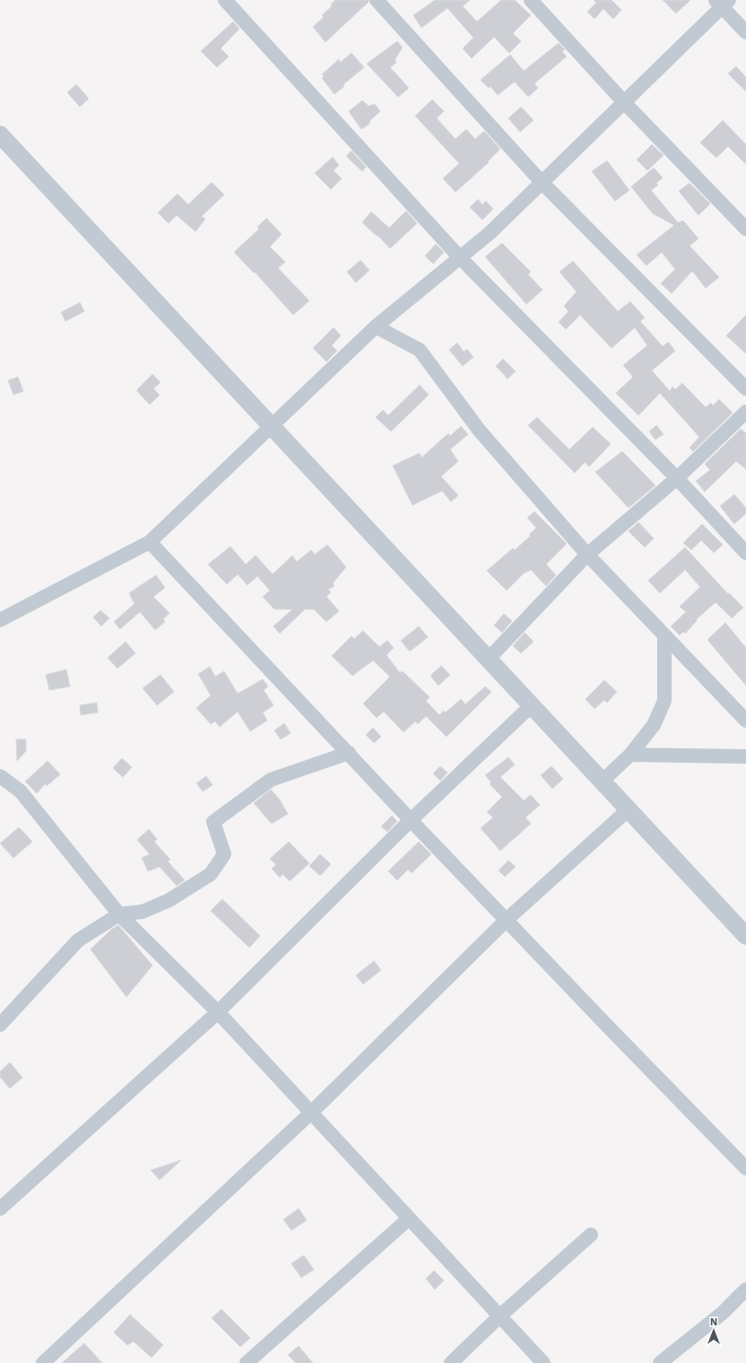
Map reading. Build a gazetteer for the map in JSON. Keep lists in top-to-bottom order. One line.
{"north":"top"}
